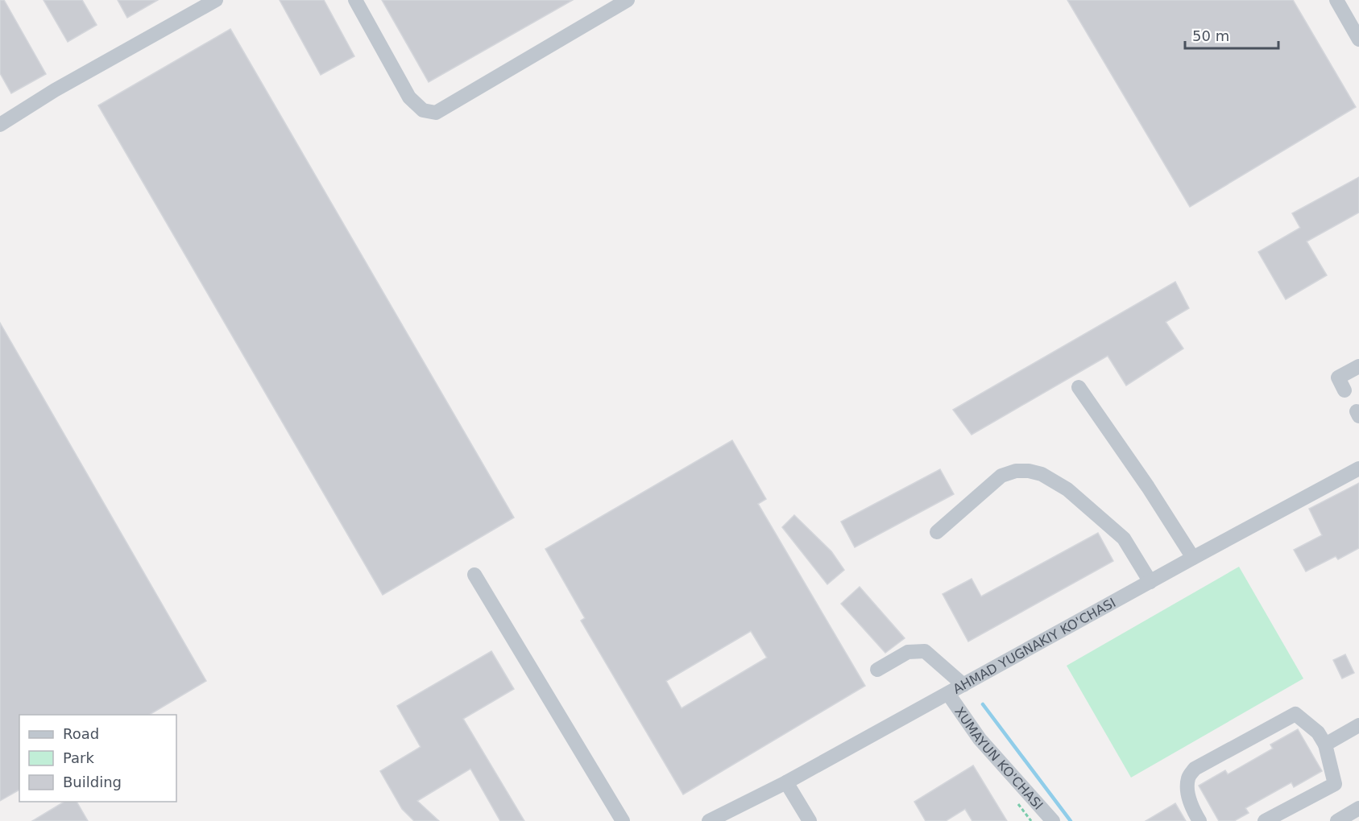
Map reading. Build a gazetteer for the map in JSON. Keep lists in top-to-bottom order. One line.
{"streets":{"street":["AHMAD YUGNAKIY KO'CHASI","XUMAYUN KO'CHASI"]},"crossings":[["AHMAD YUGNAKIY KO'CHASI","XUMAYUN KO'CHASI"]],"legend":["Road","Park","Building"],"scale_bar":"50 m"}
